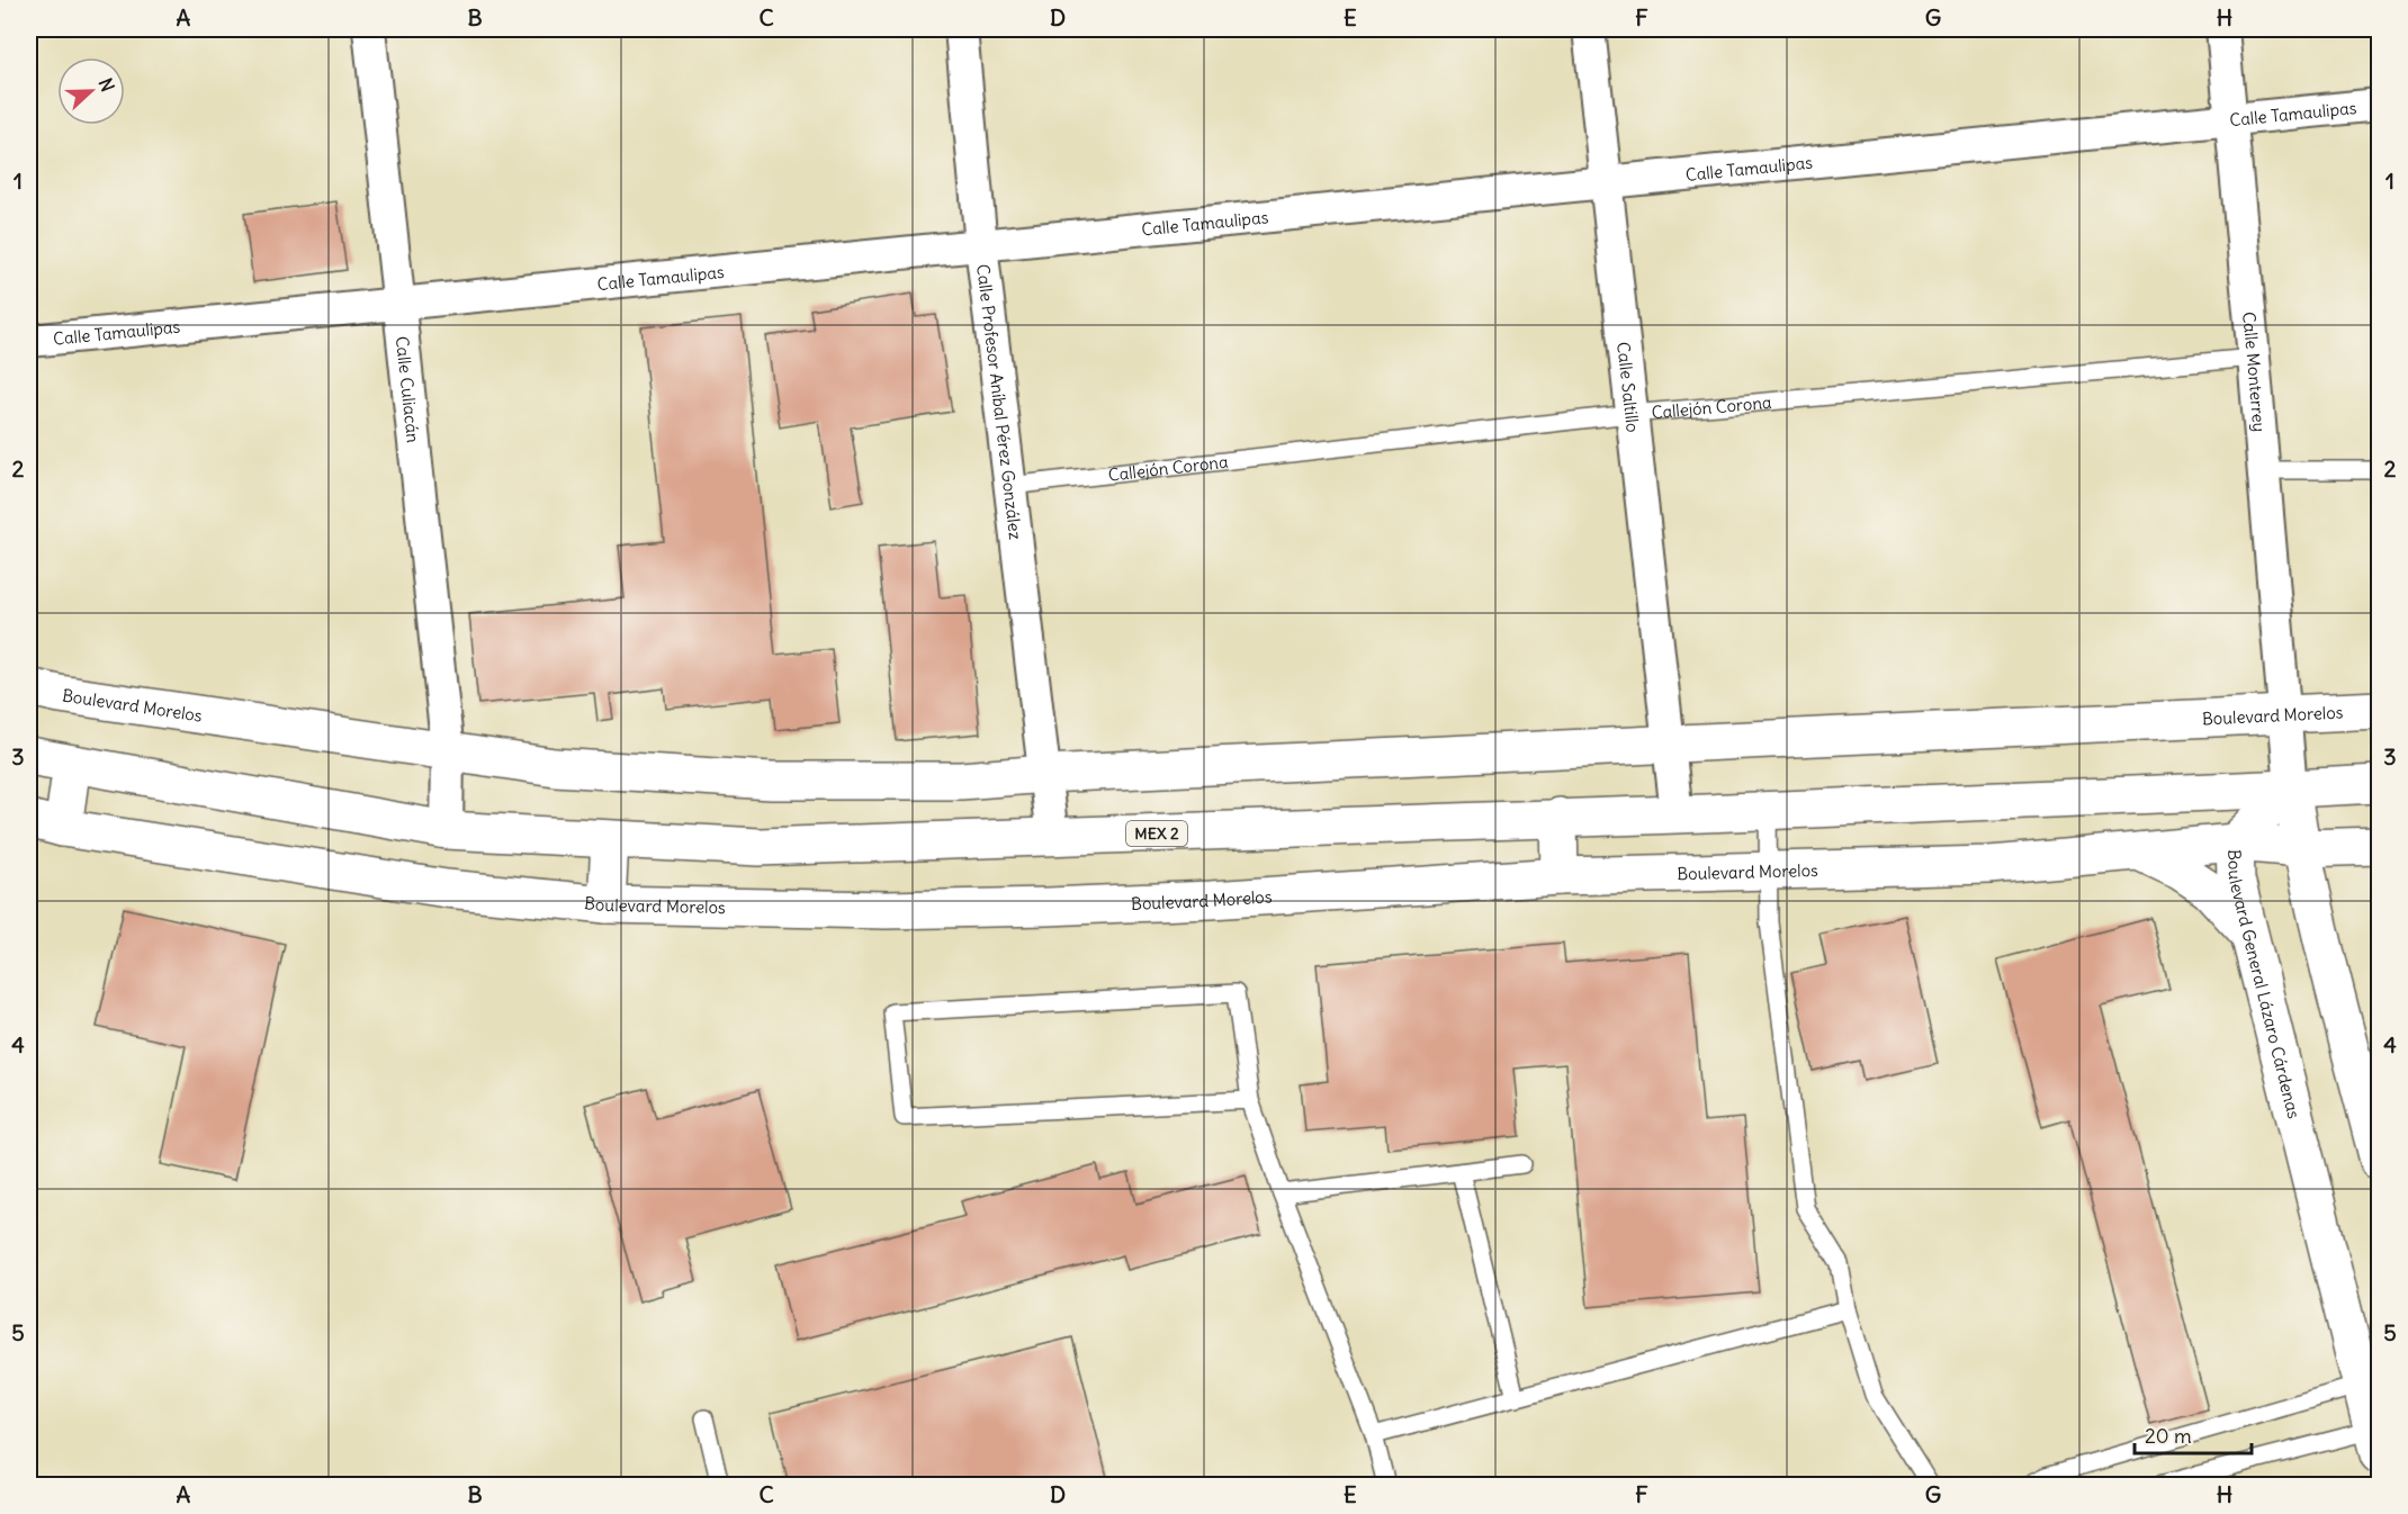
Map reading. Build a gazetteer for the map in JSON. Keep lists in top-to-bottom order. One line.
{"streets":{"street":["Calle Tamaulipas","Calle Monterrey","Calle Saltillo","Calle Culiacán","Calle Profesor Aníbal Pérez González","Boulevard Morelos","MEX 2","Boulevard General Lázaro Cárdenas"],"lane":["Callejón Corona"]},"crossings":[["Calle Tamaulipas","Calle Monterrey"],["Calle Tamaulipas","Calle Saltillo"],["Calle Tamaulipas","Calle Culiacán"],["Calle Tamaulipas","Calle Profesor Aníbal Pérez González"],["Calle Monterrey","Callejón Corona"],["Calle Monterrey","Boulevard Morelos"],["Calle Monterrey","MEX 2"],["Calle Monterrey","Boulevard General Lázaro Cárdenas"],["Calle Saltillo","Callejón Corona"],["Calle Saltillo","Boulevard Morelos"],["Calle Saltillo","MEX 2"],["Calle Culiacán","Boulevard Morelos"],["Calle Culiacán","MEX 2"],["Calle Profesor Aníbal Pérez González","Callejón Corona"],["Calle Profesor Aníbal Pérez González","Boulevard Morelos"],["Calle Profesor Aníbal Pérez González","MEX 2"],["Boulevard Morelos","Boulevard General Lázaro Cárdenas"],["MEX 2","Boulevard General Lázaro Cárdenas"]],"scale_bar":"20 m","north":"right","grid":{"columns":["A","B","C","D","E","F","G","H"],"rows":["1","2","3","4","5"]}}
